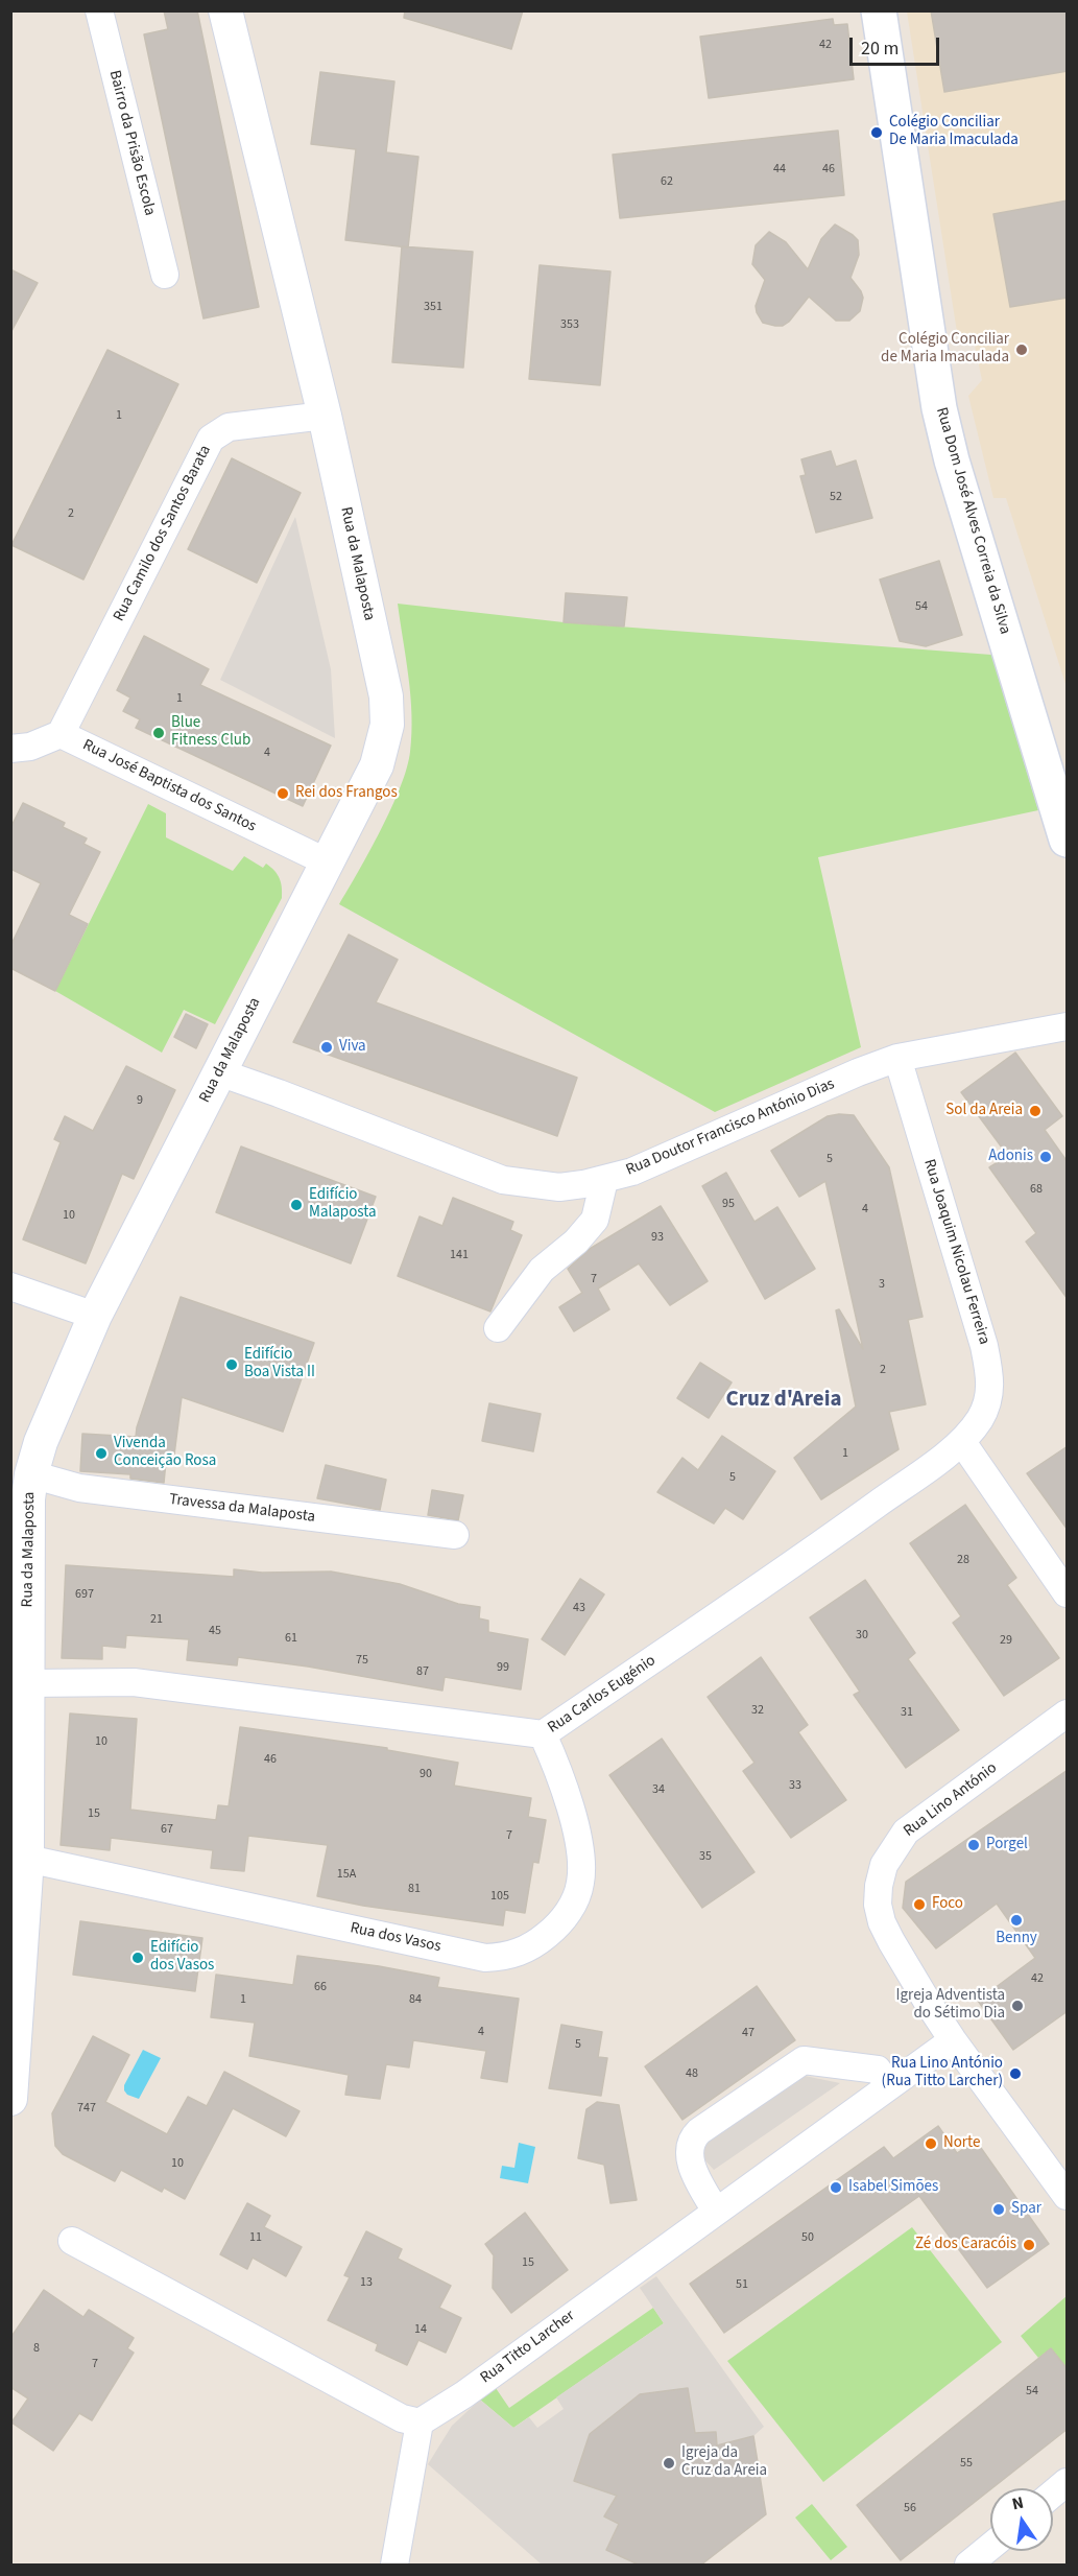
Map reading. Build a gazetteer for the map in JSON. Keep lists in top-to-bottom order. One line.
{"streets":{"main road":["Rua Dom José Alves Correia da Silva"],"street":["Bairro da Prisão Escola","Rua Camilo dos Santos Barata","Rua da Malaposta","Rua José Baptista dos Santos","Rua Doutor Francisco António Dias","Rua Joaquim Nicolau Ferreira","Travessa da Malaposta","Rua Carlos Eugénio","Rua Lino António","Rua dos Vasos","Rua Titto Larcher"]},"crossings":[["Rua Camilo dos Santos Barata","Rua da Malaposta"],["Rua Camilo dos Santos Barata","Rua José Baptista dos Santos"],["Rua da Malaposta","Rua José Baptista dos Santos"],["Rua da Malaposta","Rua Doutor Francisco António Dias"],["Rua da Malaposta","Travessa da Malaposta"],["Rua da Malaposta","Rua Carlos Eugénio"],["Rua da Malaposta","Rua dos Vasos"],["Rua Doutor Francisco António Dias","Rua Joaquim Nicolau Ferreira"],["Rua Joaquim Nicolau Ferreira","Rua Carlos Eugénio"],["Rua Carlos Eugénio","Rua dos Vasos"],["Rua Lino António","Rua Titto Larcher"]],"districts":["Cruz d'Areia"],"places":["Colégio Conciliar De Maria Imaculada","Colégio Conciliar de Maria Imaculada","Blue Fitness Club","Rei dos Frangos","Viva","Sol da Areia","Adonis","Edifício Malaposta","Edifício Boa Vista II","Vivenda Conceição Rosa","Porgel","Foco","Benny","Edifício dos Vasos","Igreja Adventista do Sétimo Dia","Rua Lino António (Rua Titto Larcher)","Norte","Isabel Simões","Spar","Zé dos Caracóis","Igreja da Cruz da Areia"],"house_numbers":["42","44","46","62","351","353","1","52","2","54","1","4","9","5","68","95","4","10","93","141","7","3","2","1","5","28","697","43","21","45","30","61","29","75","99","87","32","31","10","46","90","33","34","15","67","7","35","15A","81","105","42","66","1","84","4","47","5","48","747","10","11","50","15","13","51","14","8","7","54","55","56"],"scale_bar":"20 m","north":"top"}
